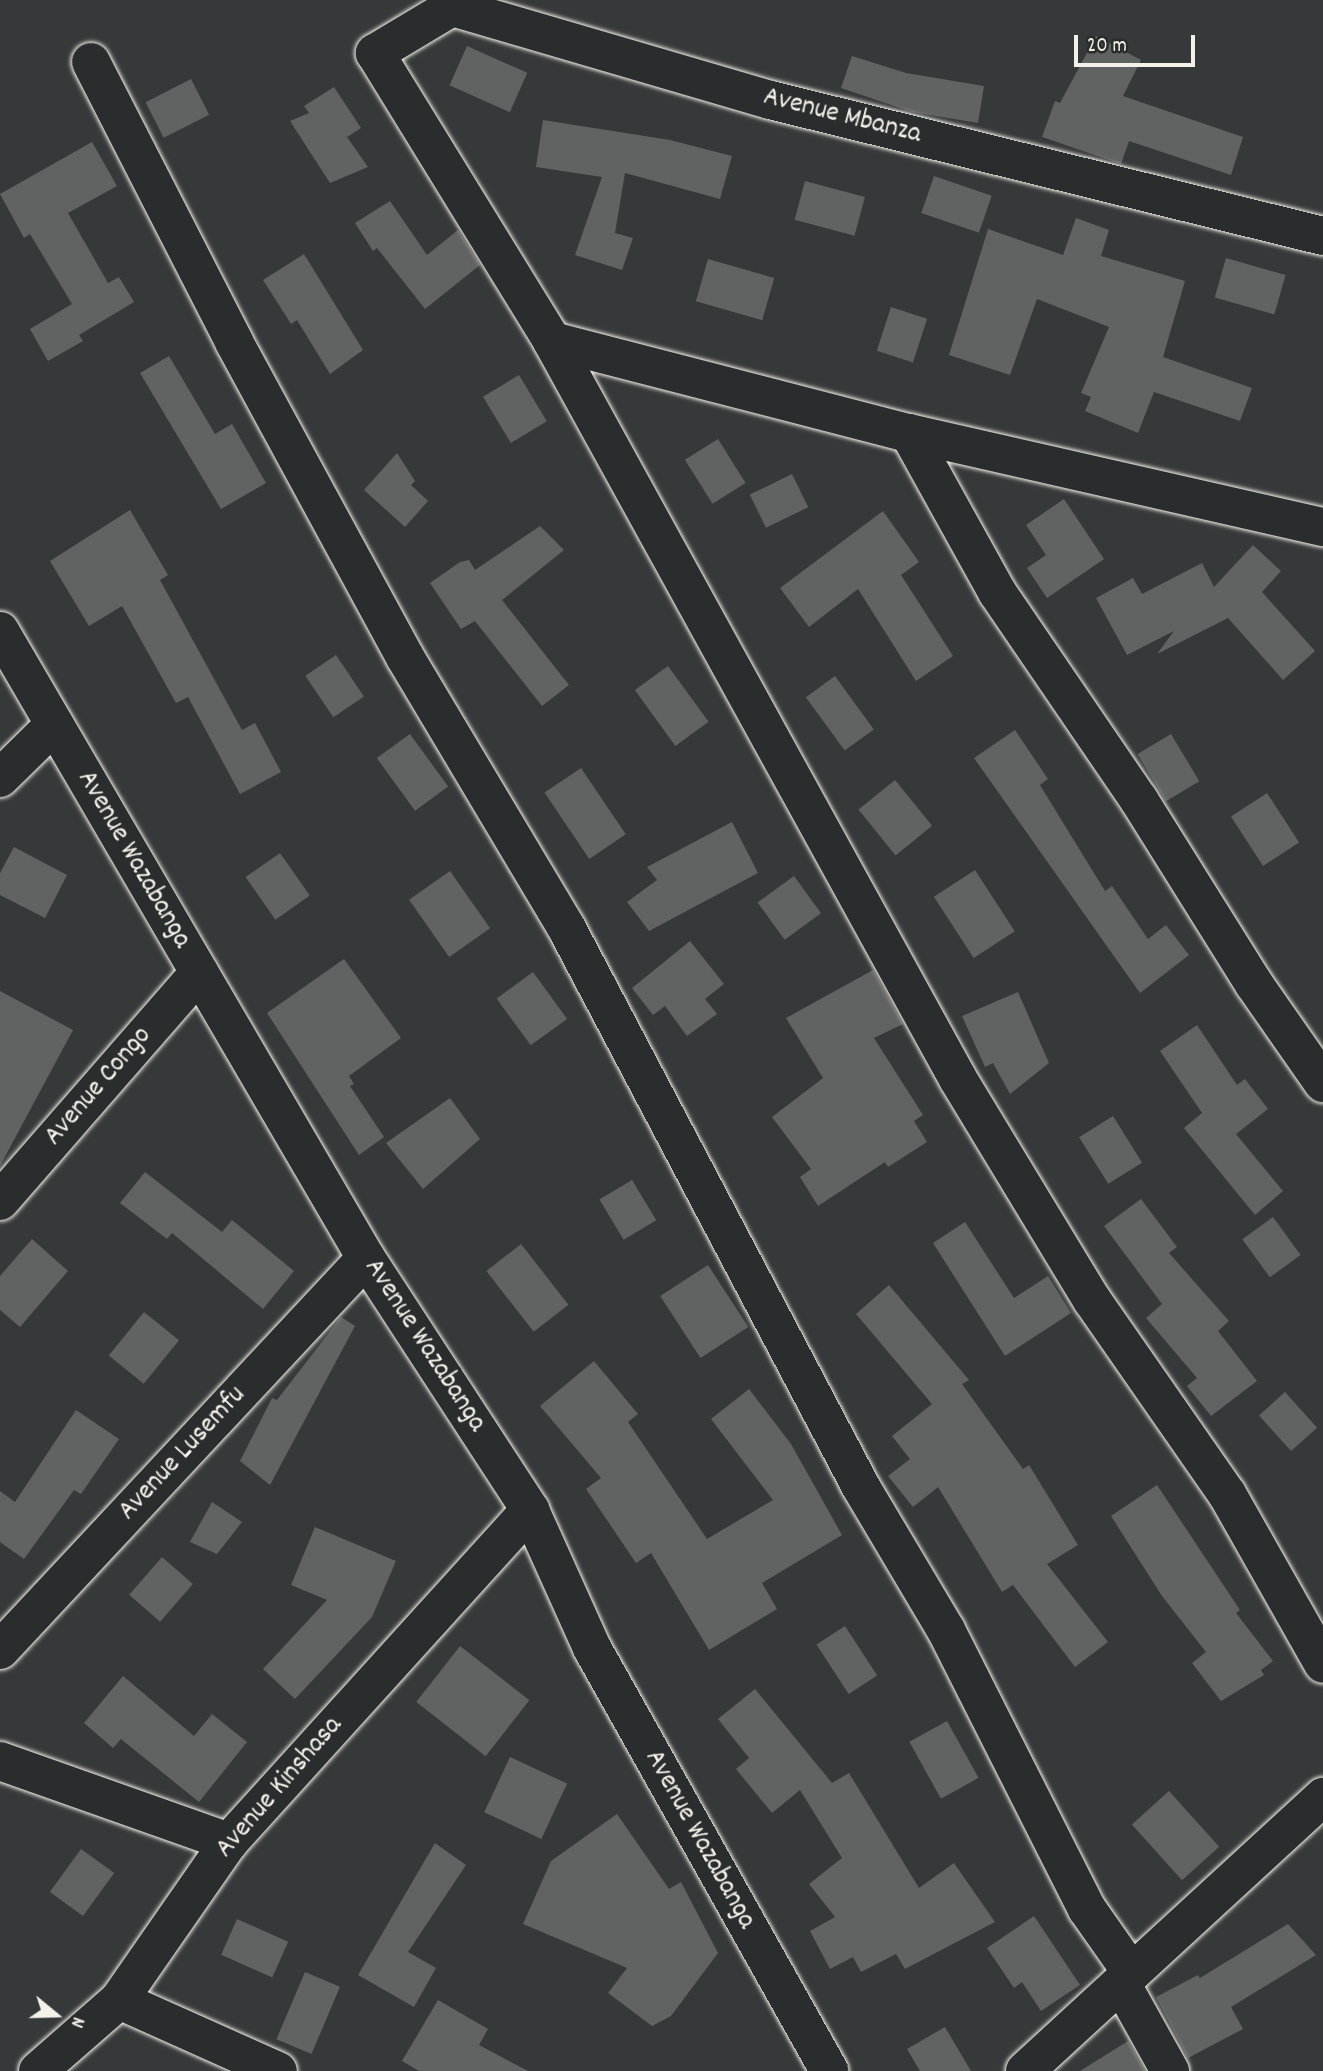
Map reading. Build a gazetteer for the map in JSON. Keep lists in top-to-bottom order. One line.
{"streets":{"street":["Avenue Mbanza","Avenue Wazabanga","Avenue Congo","Avenue Lusemfu","Avenue Kinshasa"]},"crossings":[["Avenue Wazabanga","Avenue Congo"],["Avenue Wazabanga","Avenue Lusemfu"],["Avenue Wazabanga","Avenue Kinshasa"]],"scale_bar":"20 m","north":"right"}
